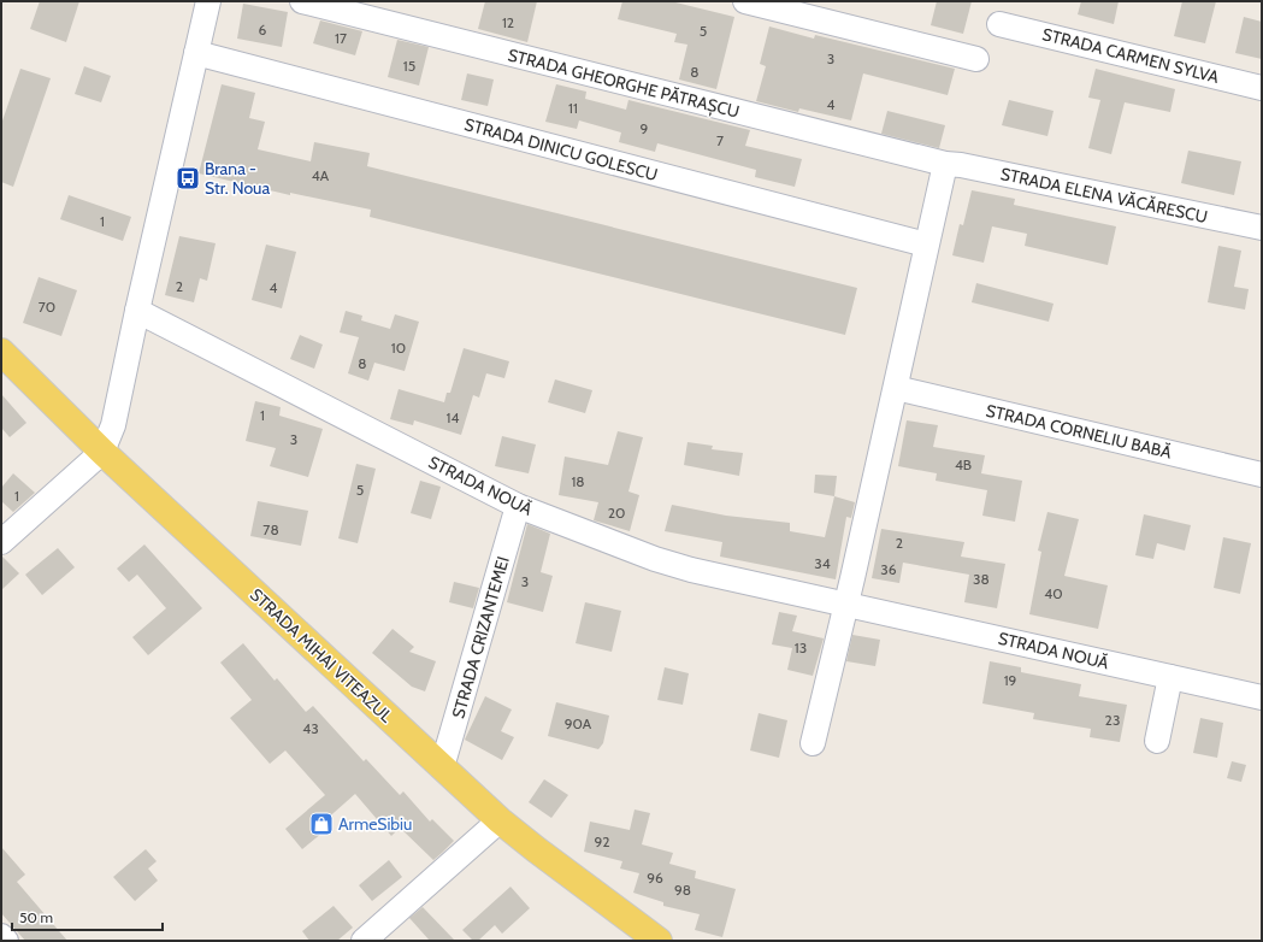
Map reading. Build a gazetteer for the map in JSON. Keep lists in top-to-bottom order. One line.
{"streets":{"main road":["STRADA MIHAI VITEAZUL"],"street":["STRADA CARMEN SYLVA","STRADA GHEORGHE PĂTRAȘCU","STRADA DINICU GOLESCU","STRADA ELENA VĂCĂRESCU","STRADA CORNELIU BABĂ","STRADA NOUĂ","STRADA CRIZANTEMEI"]},"crossings":[["STRADA GHEORGHE PĂTRAȘCU","STRADA ELENA VĂCĂRESCU"],["STRADA NOUĂ","STRADA CRIZANTEMEI"],["STRADA CRIZANTEMEI","STRADA MIHAI VITEAZUL"]],"places":{"bus stop":["Brana - Str. Noua"],"shop":["ArmeSibiu"]},"house_numbers":["12","6","5","17","3","15","8","4","11","9","7","4A","1","2","4","70","10","8","1","14","3","4B","18","5","1","20","78","2","34","36","38","3","40","13","19","23","90A","43","92","96","98"],"scale_bar":"50 m"}
